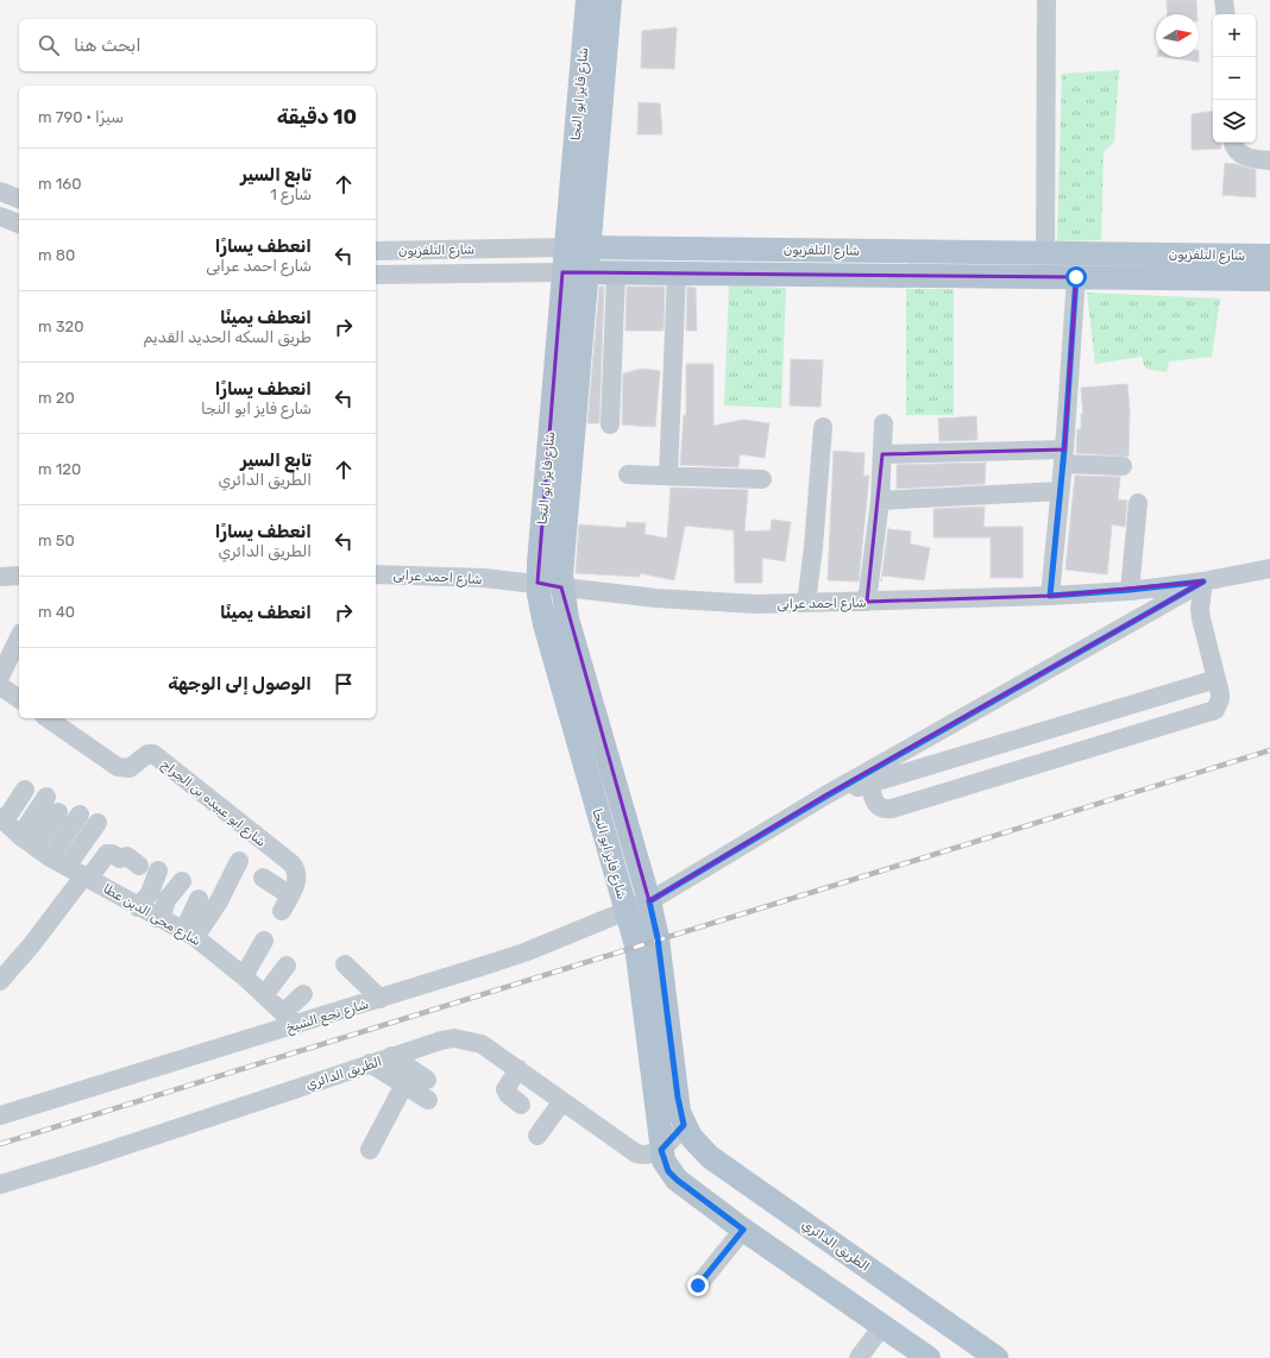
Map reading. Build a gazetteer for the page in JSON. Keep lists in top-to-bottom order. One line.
{"streets":{"main road":["شارع فايز ابو النجا","شارع التلفزيون","الطريق الدائري"],"street":["شارع احمد عرابى","شارع ابو عبيده بن الجراح","شارع محى الدين عطا","شارع نجع الشيخ"]},"crossings":[["شارع فايز ابو النجا","شارع التلفزيون"],["شارع فايز ابو النجا","شارع احمد عرابى"],["شارع فايز ابو النجا","شارع نجع الشيخ"],["شارع فايز ابو النجا","الطريق الدائري"],["شارع محى الدين عطا","شارع نجع الشيخ"]],"north":"right","page":{"map_buttons":["+","−"],"search":"ابحث هنا","heading":["10 دقيقة","سيرًا · 790 m"],"list":[["تابع السير","شارع 1","160 m"],["انعطف يسارًا","شارع احمد عرابى","80 m"],["انعطف يمينًا","طريق السكه الحديد القديم","320 m"],["انعطف يسارًا","شارع فايز ابو النجا","20 m"],["تابع السير","الطريق الدائري","120 m"],["انعطف يسارًا","الطريق الدائري","50 m"],["انعطف يمينًا","40 m"],"الوصول إلى الوجهة"]}}
